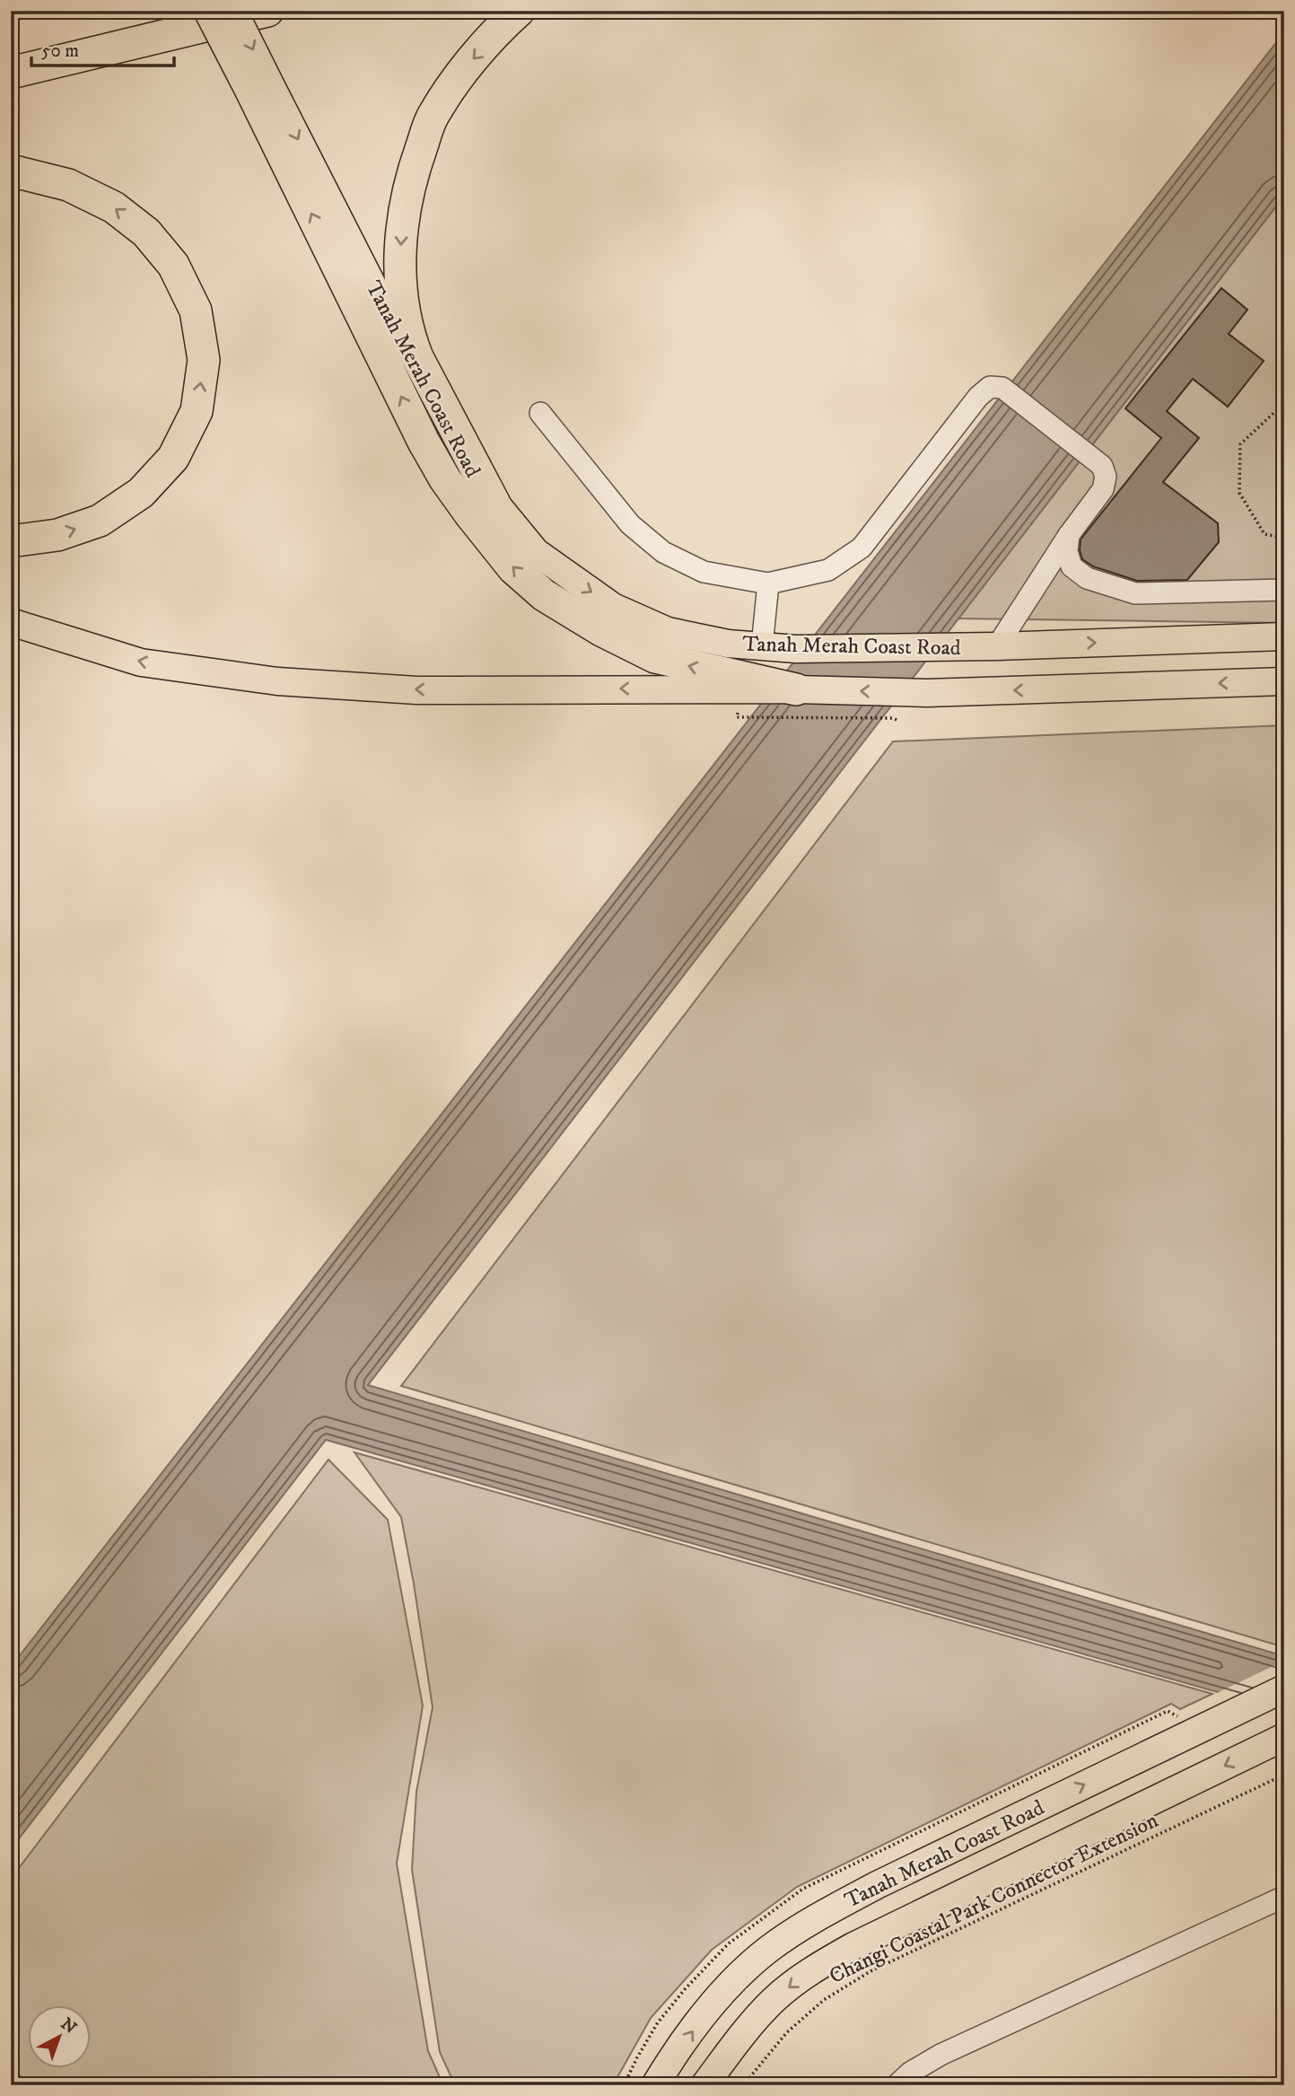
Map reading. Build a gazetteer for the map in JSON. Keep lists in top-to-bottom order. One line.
{"streets":{"main road":["Tanah Merah Coast Road"],"path":["Changi Coastal Park Connector Extension"]},"scale_bar":"50 m","north":"top right"}
